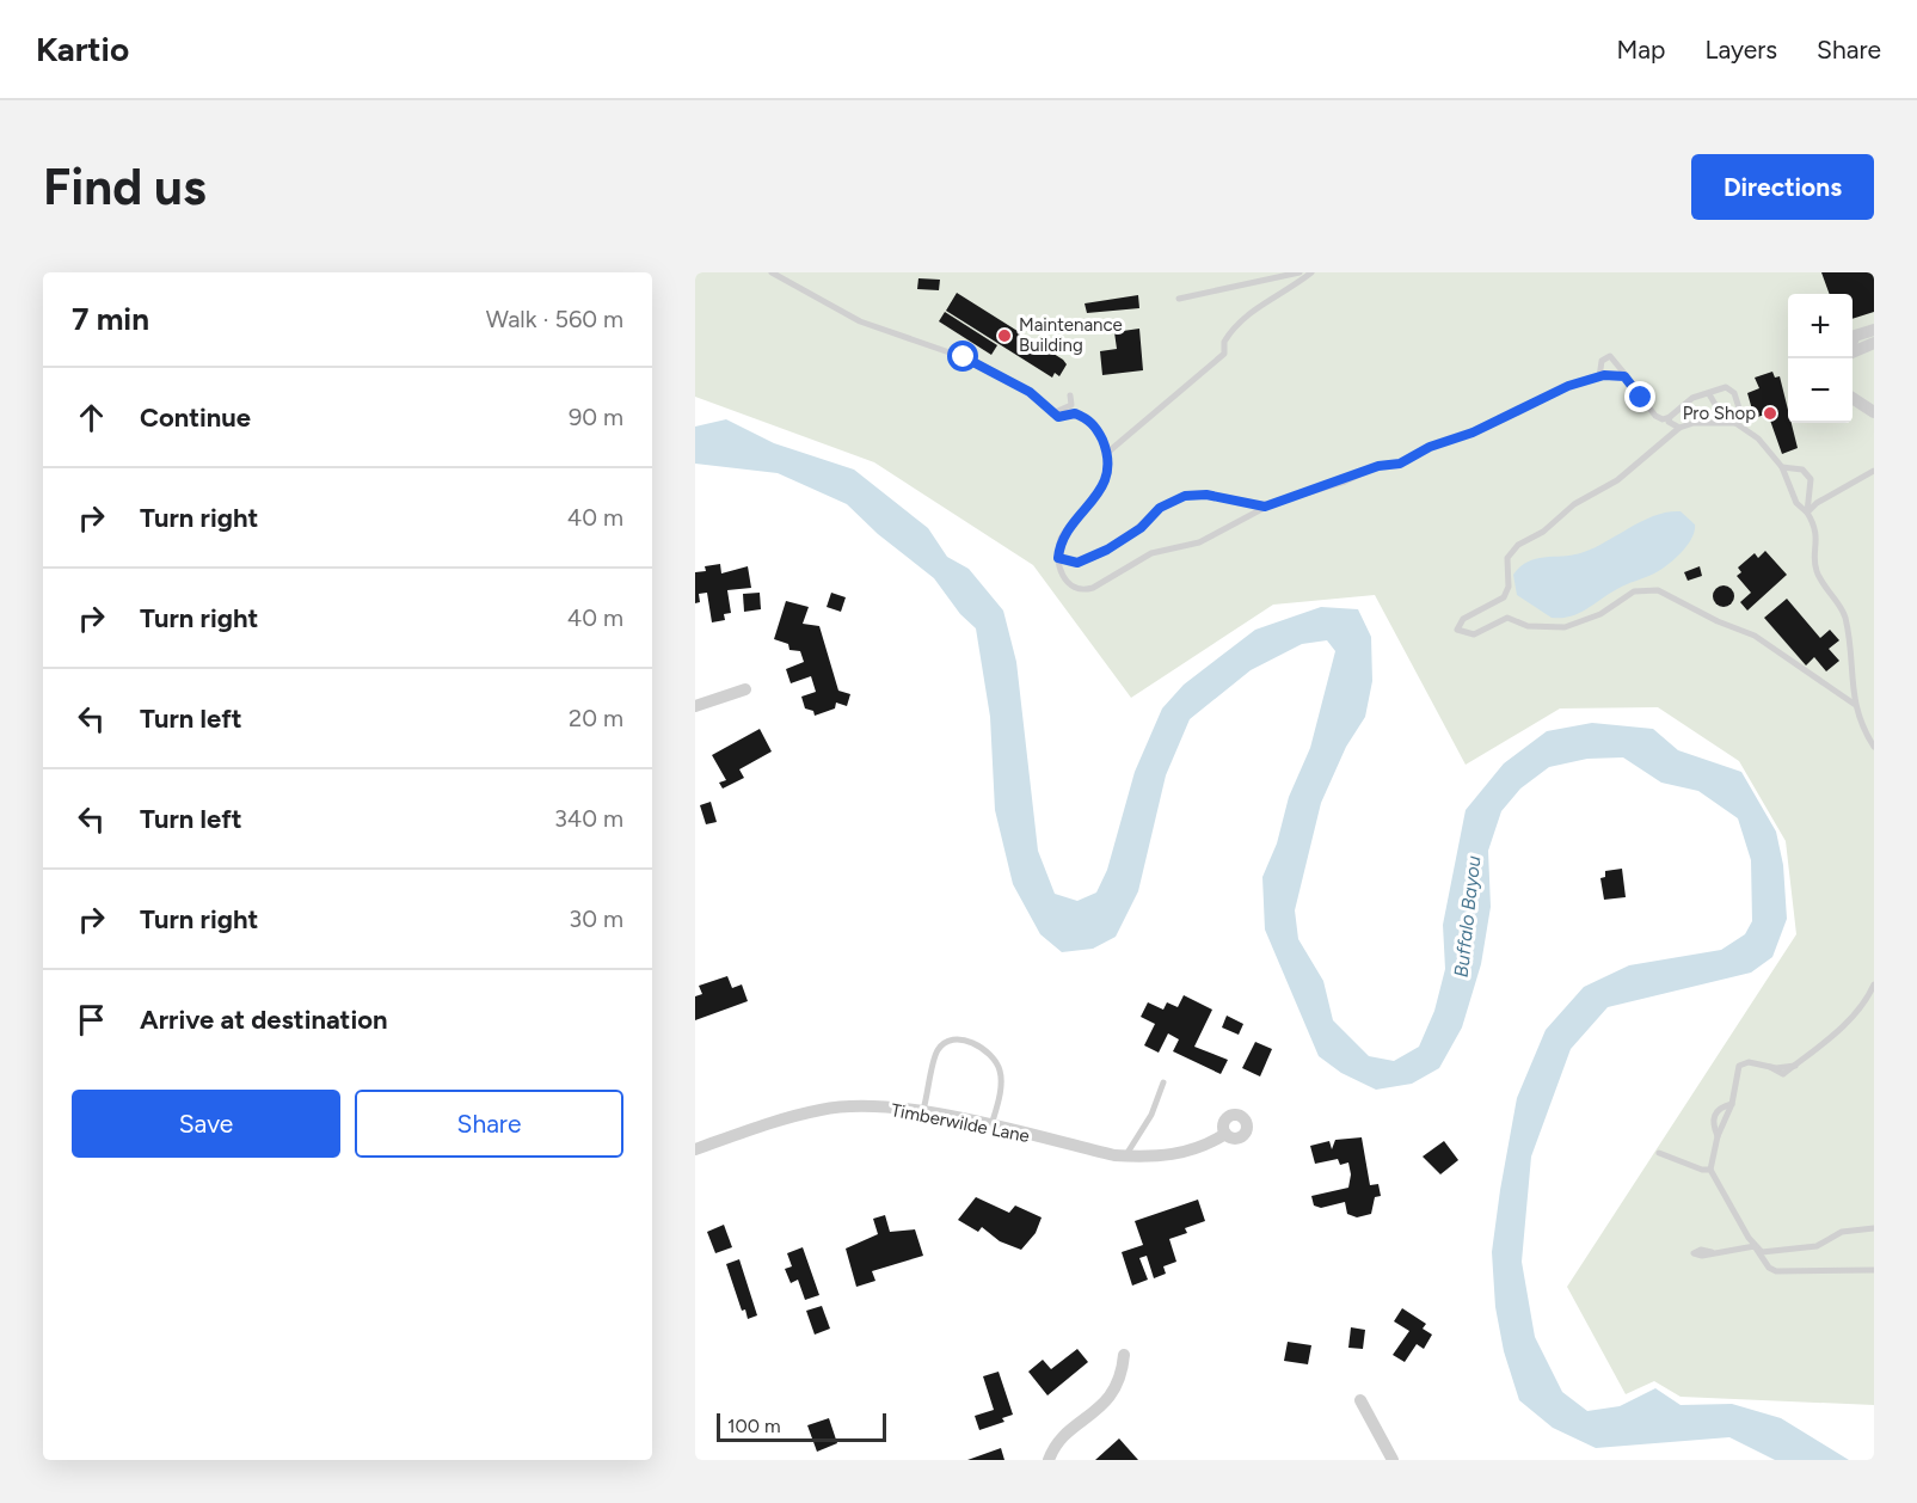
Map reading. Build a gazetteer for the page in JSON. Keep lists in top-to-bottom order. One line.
{"streets":{"street":["Timberwilde Lane"]},"water":["Buffalo Bayou"],"places":["Maintenance Building","Pro Shop"],"scale_bar":"100 m","page":{"header":"Kartio","nav":["Map","Layers","Share"],"buttons":["Directions",["Save","Share"]],"title":"Find us","heading":["7 min","Walk · 560 m"],"map_buttons":["+","−"],"list":[["Continue","90 m"],["Turn right","40 m"],["Turn right","40 m"],["Turn left","20 m"],["Turn left","340 m"],["Turn right","30 m"],"Arrive at destination"],"scale":"100 m"}}
